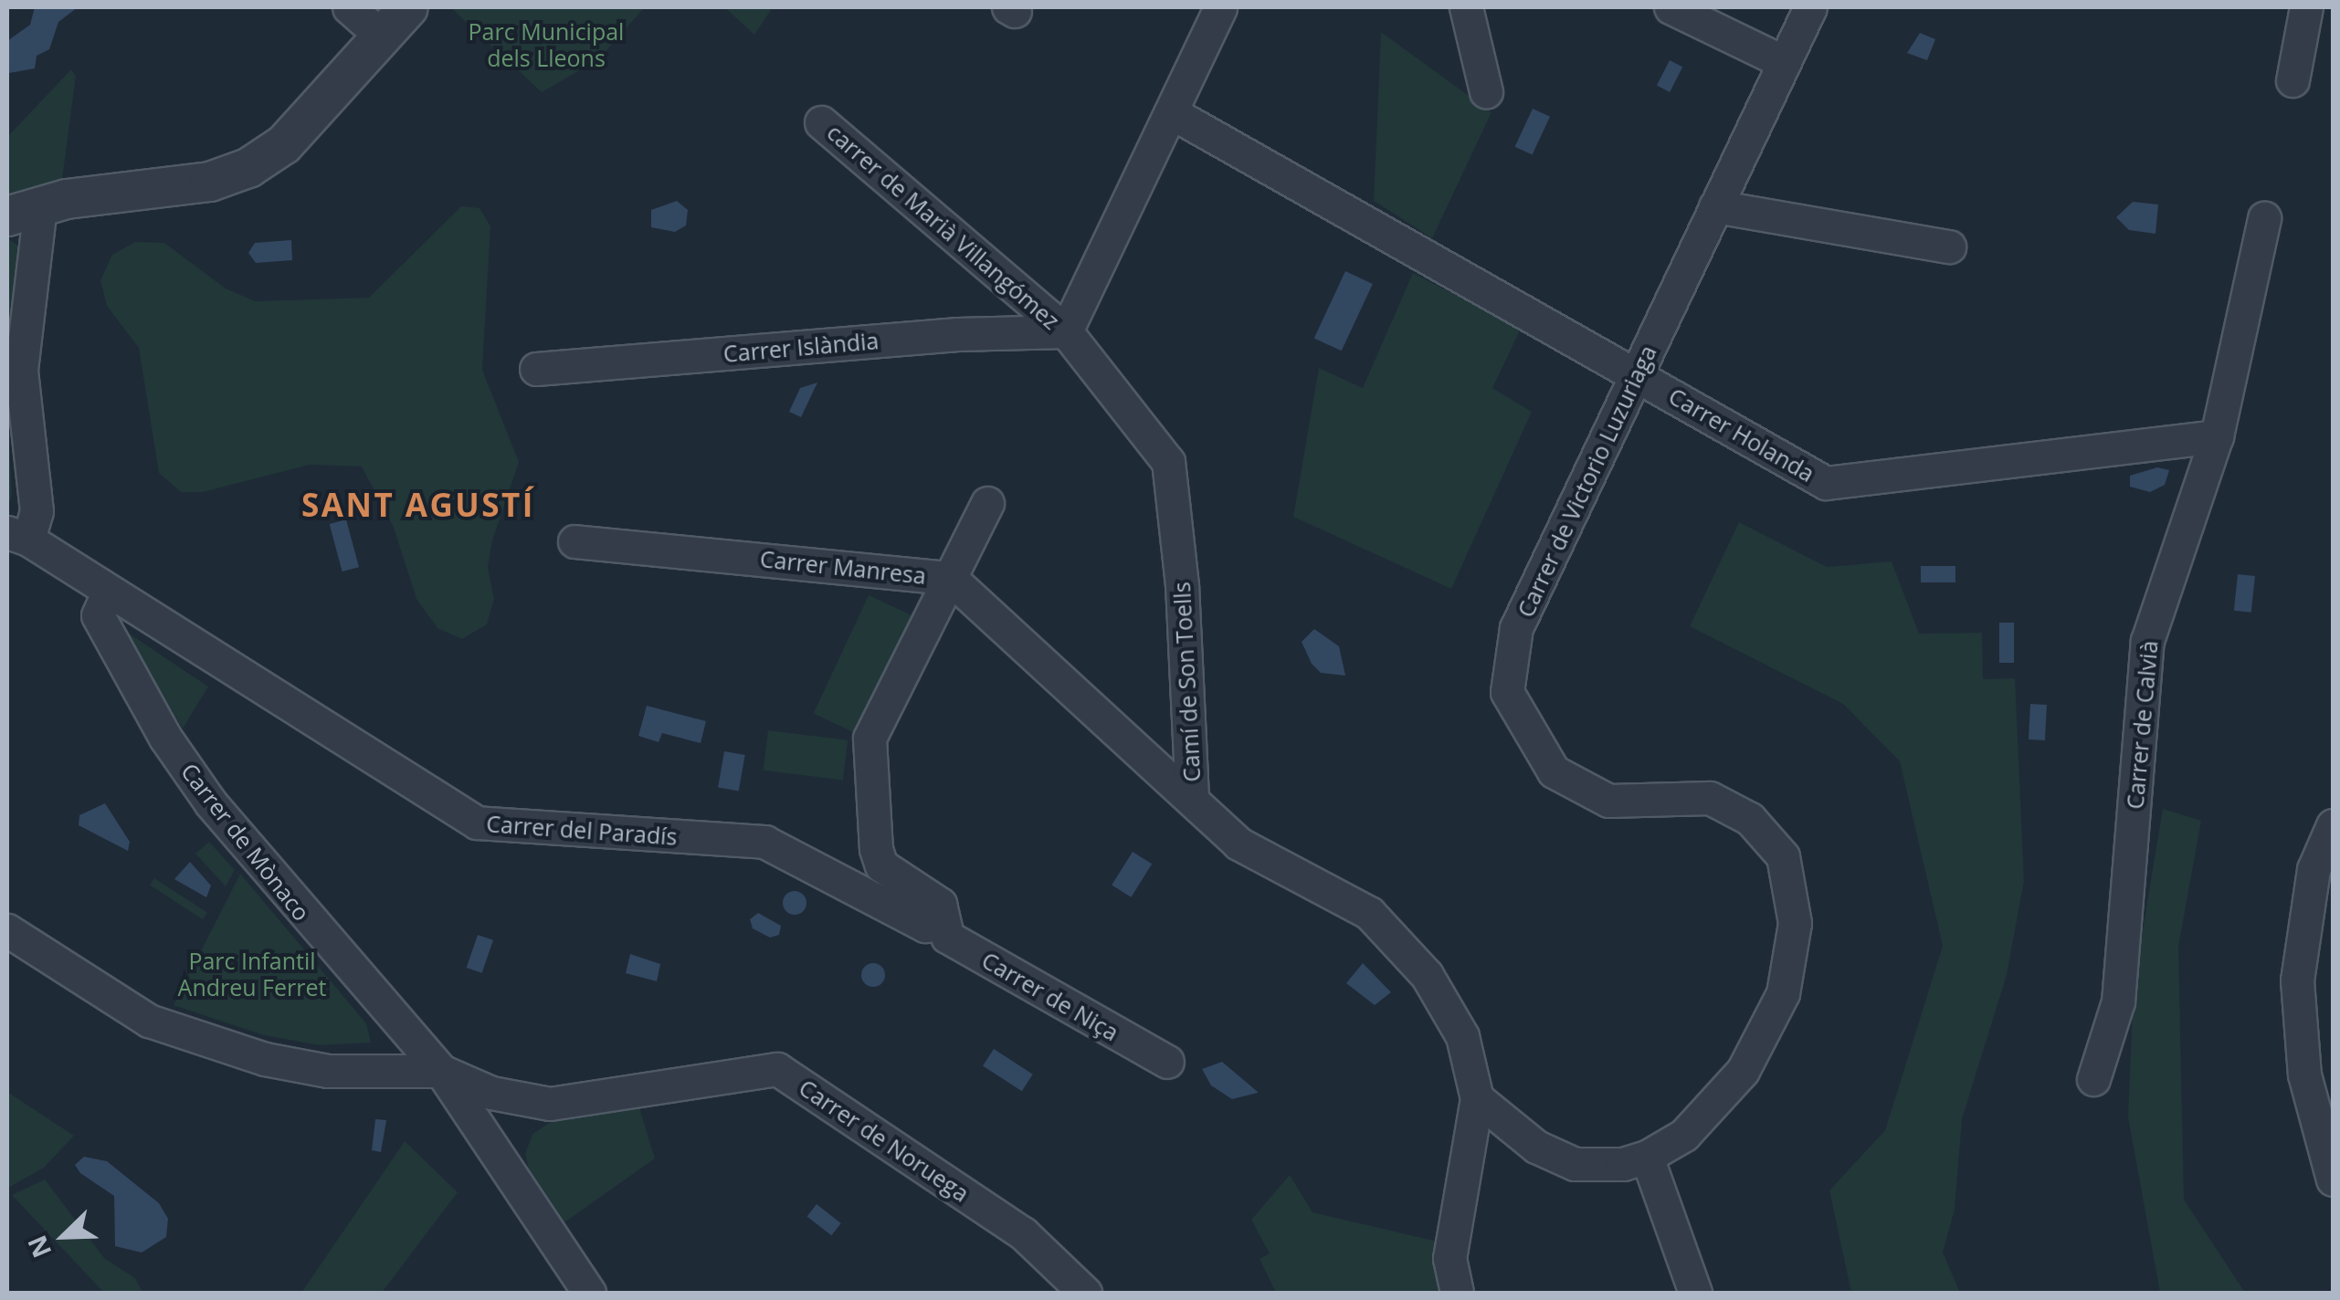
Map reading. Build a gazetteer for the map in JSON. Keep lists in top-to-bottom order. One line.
{"streets":{"street":["carrer de Marià Villangómez","Carrer Islàndia","Carrer Holanda","Carrer de Victorio Luzuriaga","Carrer Manresa","Camí de Son Toells","Carrer de Calvià","Carrer del Paradís","Carrer de Mònaco","Carrer de Niça","Carrer de Noruega"]},"crossings":[["carrer de Marià Villangómez","Carrer Islàndia"],["carrer de Marià Villangómez","Camí de Son Toells"],["Carrer Islàndia","Camí de Son Toells"],["Carrer Holanda","Carrer de Victorio Luzuriaga"],["Carrer Holanda","Carrer de Calvià"],["Carrer de Victorio Luzuriaga","Camí de Son Toells"],["Carrer Manresa","Camí de Son Toells"],["Carrer del Paradís","Carrer de Mònaco"],["Carrer del Paradís","Carrer de Niça"],["Carrer de Mònaco","Carrer de Noruega"]],"districts":["SANT AGUSTÍ"],"parks":["Parc Municipal dels Lleons","Parc Infantil Andreu Ferret"],"north":"bottom left"}
